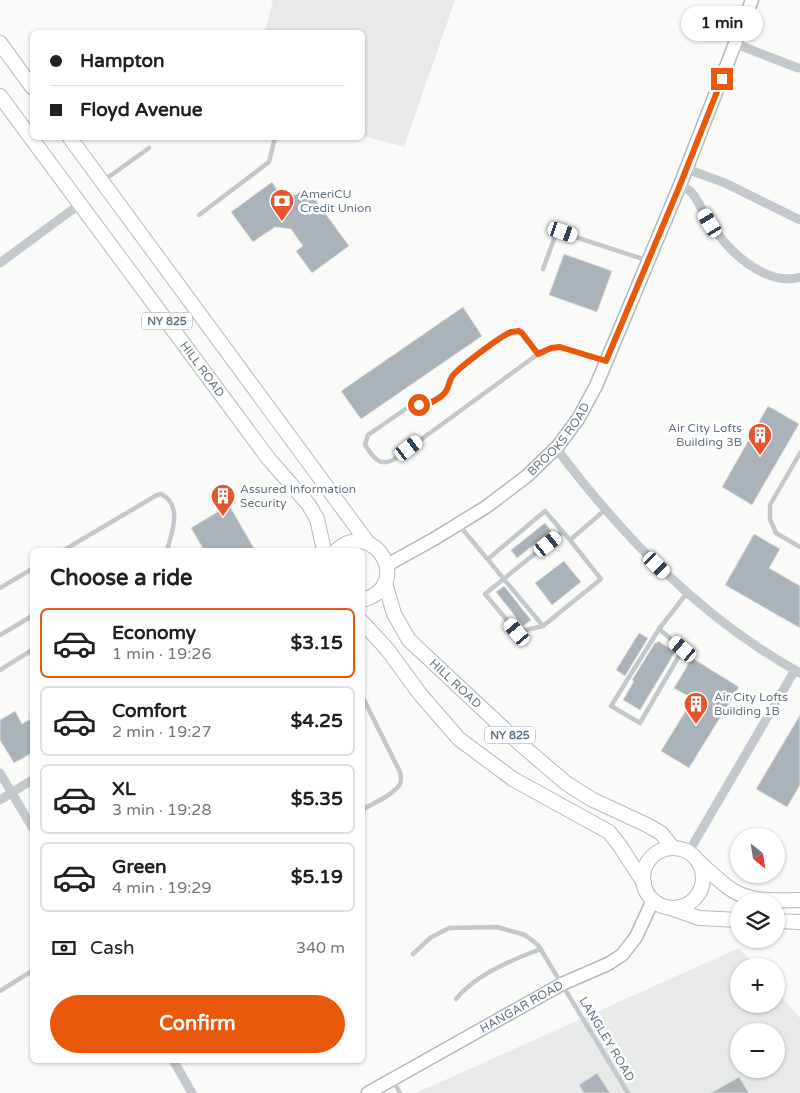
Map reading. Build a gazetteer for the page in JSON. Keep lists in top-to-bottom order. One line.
{"streets":{"main road":["NY 825","HILL ROAD"],"street":["BROOKS ROAD","HANGAR ROAD"],"lane":["LANGLEY ROAD"]},"crossings":[["NY 825","HILL ROAD"],["NY 825","BROOKS ROAD"],["NY 825","HANGAR ROAD"],["HILL ROAD","HANGAR ROAD"],["HANGAR ROAD","LANGLEY ROAD"]],"places":{"bank":["AmeriCU Credit Union"],"building":["Air City Lofts Building 3B","Assured Information Security","Air City Lofts Building 1B"]},"north":"bottom right","page":{"bubble":"1 min","banner":["Hampton","Floyd Avenue"],"heading":"Choose a ride","list":[{"name":"Economy","note":"1 min · 19:26","value":"$3.15"},{"name":"Comfort","note":"2 min · 19:27","value":"$4.25"},{"name":"XL","note":"3 min · 19:28","value":"$5.35"},{"name":"Green","note":"4 min · 19:29","value":"$5.19"}],"map_buttons":["+","−"],"pay":["Cash","340 m"],"buttons":"Confirm"}}
